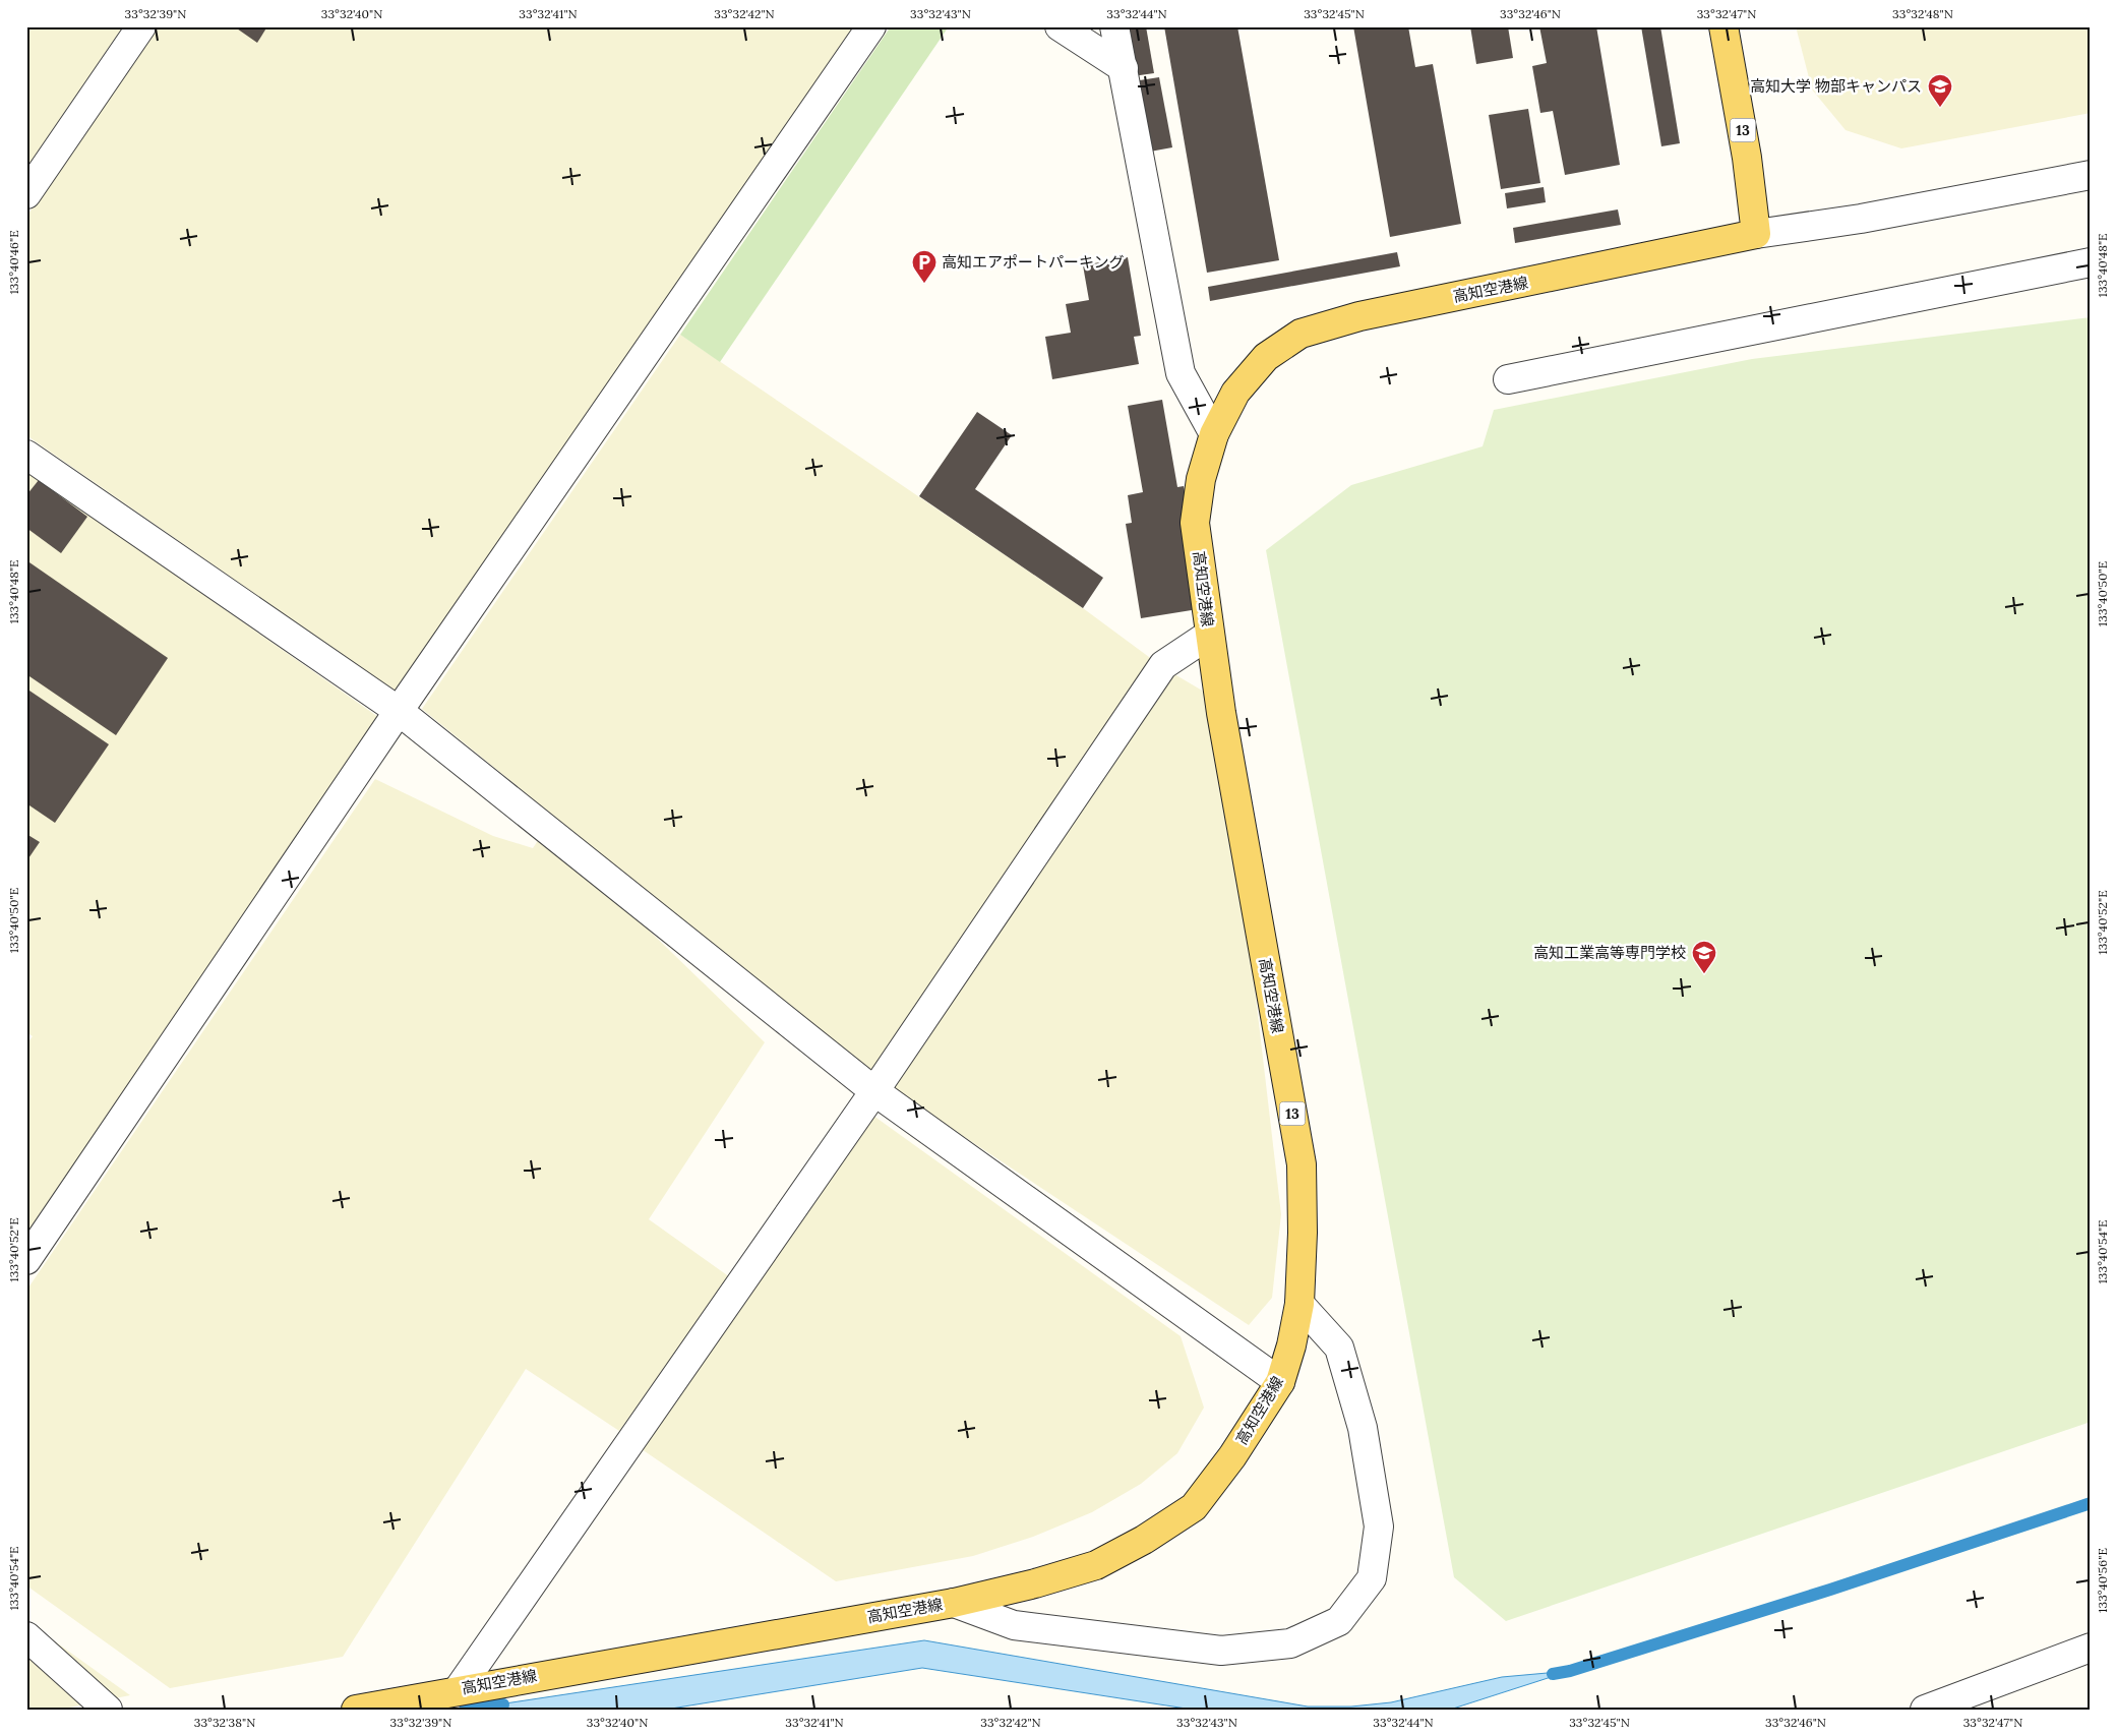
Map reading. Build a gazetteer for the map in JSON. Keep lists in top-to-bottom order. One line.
{"streets":{"main road":["13","高知空港線"]},"crossings":[["13","高知空港線"]],"places":{"school or university":["高知大学 物部キャンパス","高知工業高等専門学校"],"parking":["高知エアポートパーキング"]},"coordinates":["33°32'39\"N","33°32'40\"N","33°32'41\"N","33°32'42\"N","33°32'43\"N","33°32'44\"N","33°32'45\"N","33°32'46\"N","33°32'47\"N","33°32'48\"N","133°40'46\"E","133°40'48\"E","133°40'50\"E","133°40'52\"E","133°40'54\"E","133°40'56\"E","33°32'38\"N"]}
